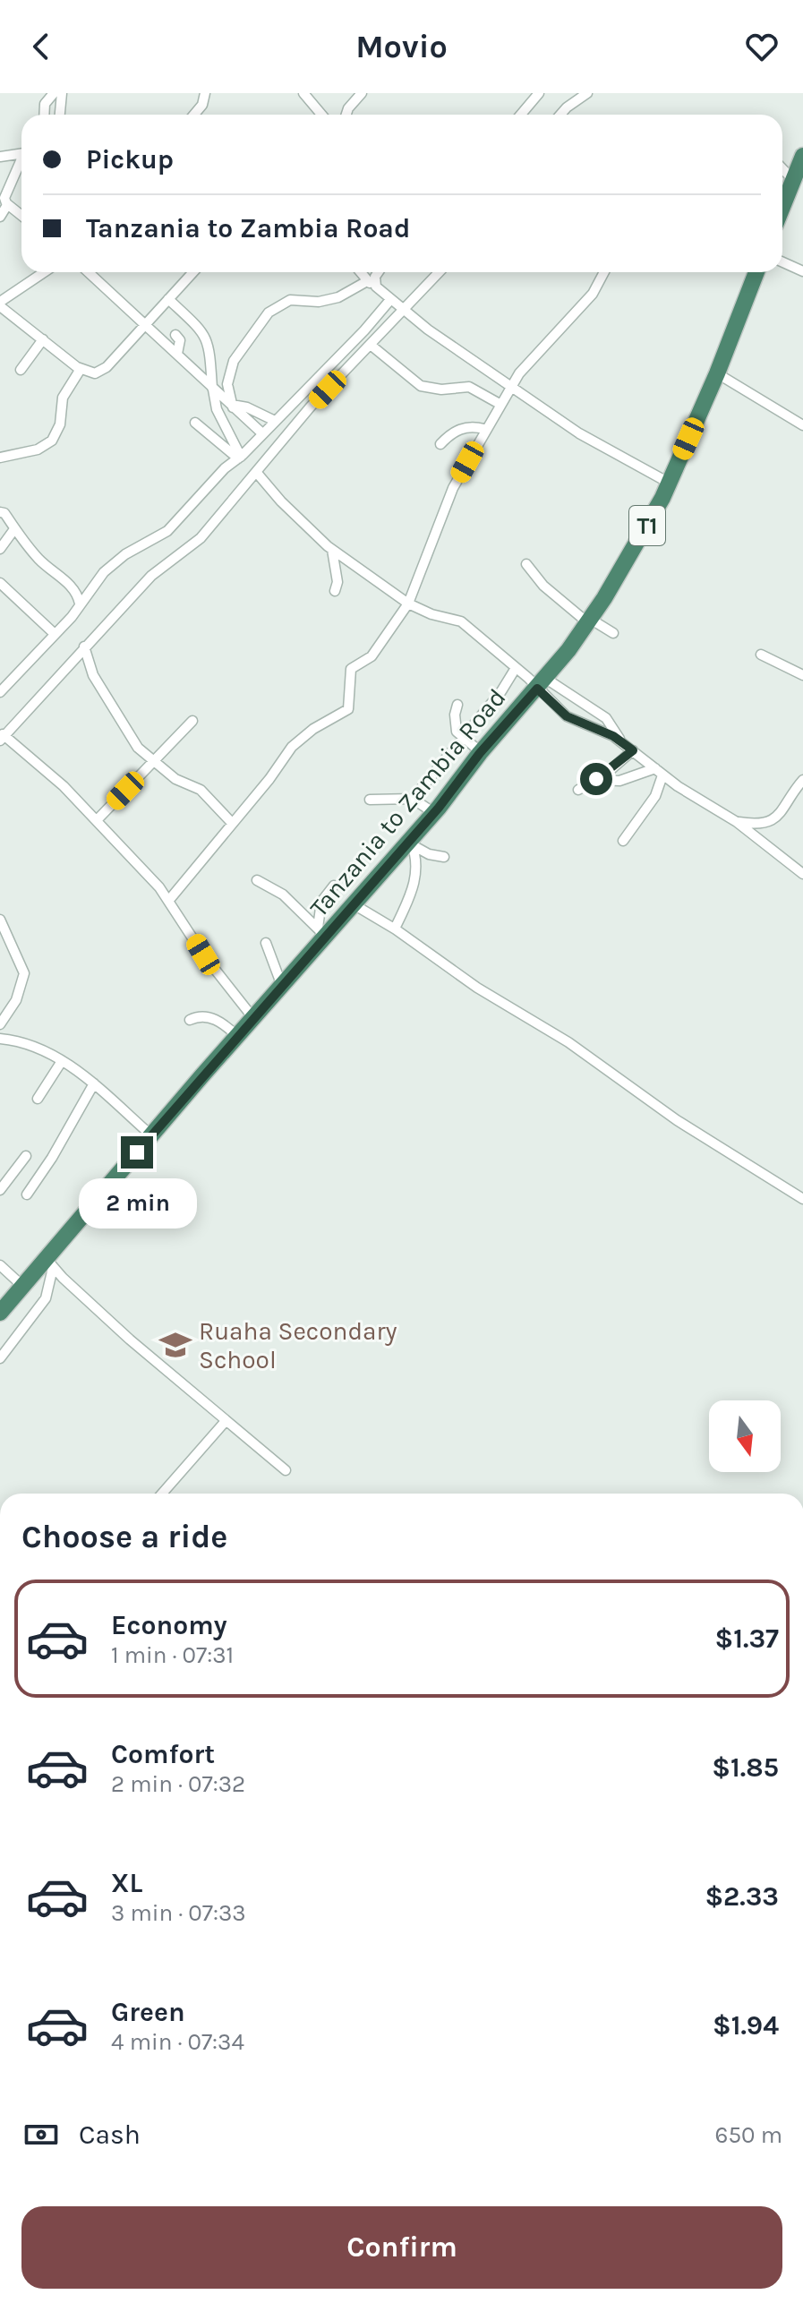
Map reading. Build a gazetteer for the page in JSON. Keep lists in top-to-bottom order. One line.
{"streets":{"highway":["T1","Tanzania to Zambia Road"]},"places":{"school or university":["Ruaha Secondary School"]},"north":"bottom","page":{"header":"Movio","banner":["Pickup","Tanzania to Zambia Road"],"bubble":"2 min","heading":"Choose a ride","list":[{"name":"Economy","note":"1 min · 07:31","value":"$1.37"},{"name":"Comfort","note":"2 min · 07:32","value":"$1.85"},{"name":"XL","note":"3 min · 07:33","value":"$2.33"},{"name":"Green","note":"4 min · 07:34","value":"$1.94"}],"pay":["Cash","650 m"],"buttons":"Confirm"}}
